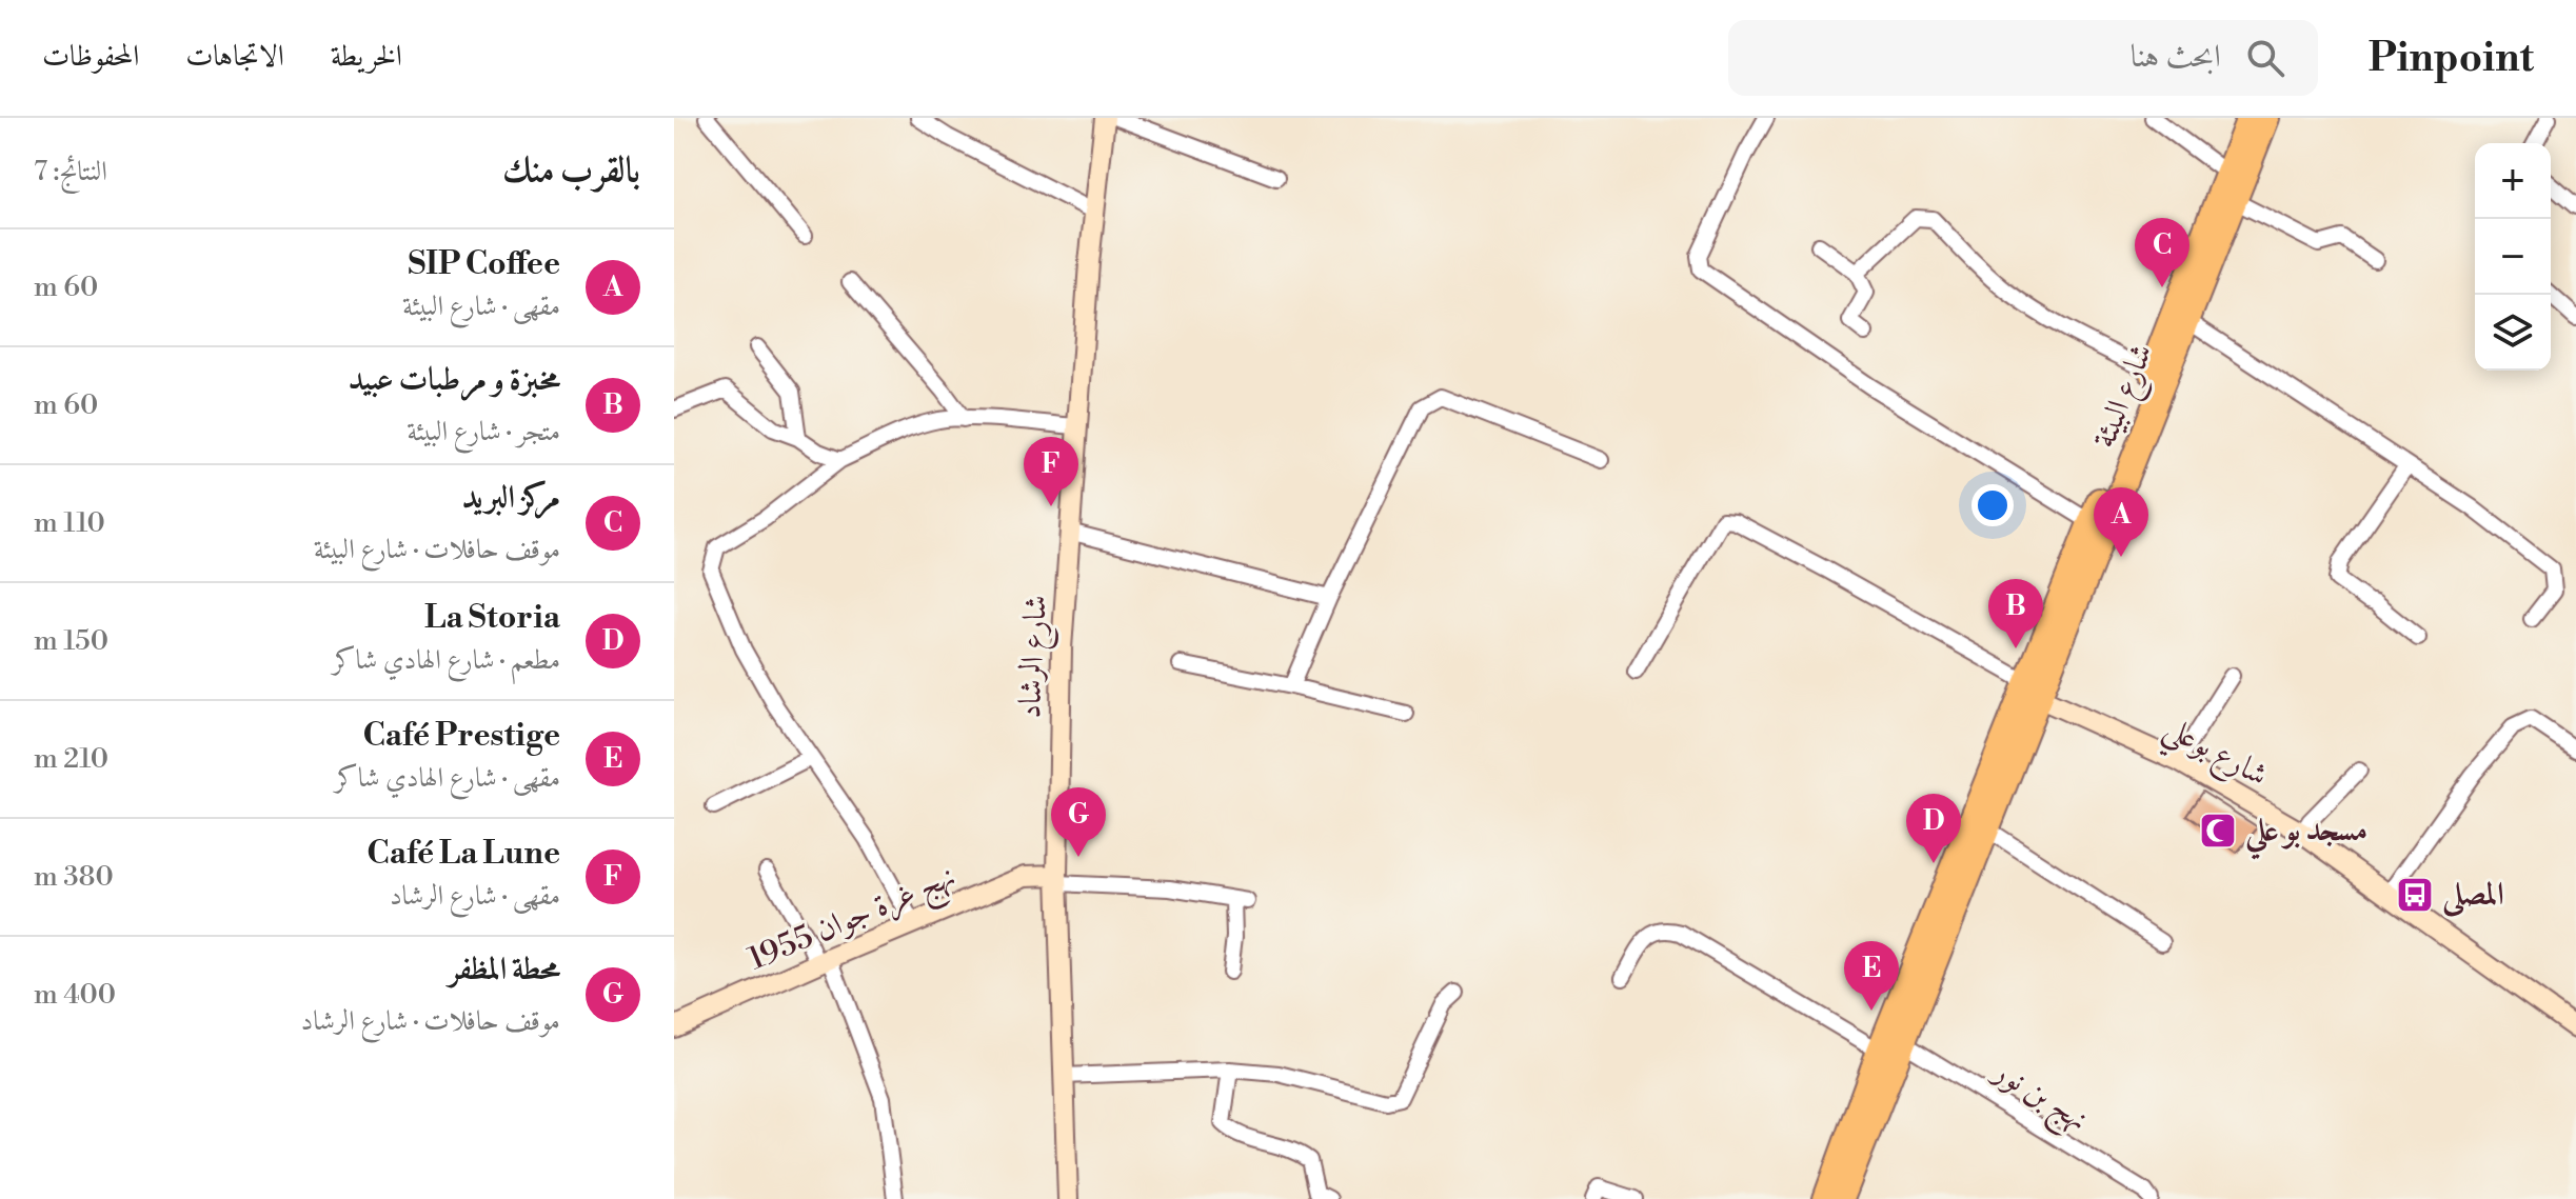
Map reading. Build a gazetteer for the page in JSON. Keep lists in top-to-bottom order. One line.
{"streets":{"main road":["شارع البيئة"],"street":["شارع الرشاد","شارع بوعلي","نهج غرة جوان 1955","نهج بن نور"]},"crossings":[["شارع البيئة","شارع بوعلي"],["شارع الرشاد","نهج غرة جوان 1955"]],"places":{"mosque":["مسجد بو علي"],"bus stop":["المصلى"]},"page":{"header":"Pinpoint","search":"ابحث هنا","nav":["الخريطة","الاتجاهات","المحفوظات"],"heading":["بالقرب منك","النتائج: 7"],"map_buttons":["+","−"],"pins":["C","F","A","B","G","D","E"],"list":[{"mark":"A","name":"SIP Coffee","note":"مقهى · شارع البيئة","value":"60 m"},{"mark":"B","name":"مخبزة و مرطبات عبيد","note":"متجر · شارع البيئة","value":"60 m"},{"mark":"C","name":"مركز البريد","note":"موقف حافلات · شارع البيئة","value":"110 m"},{"mark":"D","name":"La Storia","note":"مطعم · شارع الهادي شاكر","value":"150 m"},{"mark":"E","name":"Café Prestige","note":"مقهى · شارع الهادي شاكر","value":"210 m"},{"mark":"F","name":"Café La Lune","note":"مقهى · شارع الرشاد","value":"380 m"},{"mark":"G","name":"محطة المظفر","note":"موقف حافلات · شارع الرشاد","value":"400 m"}]}}
